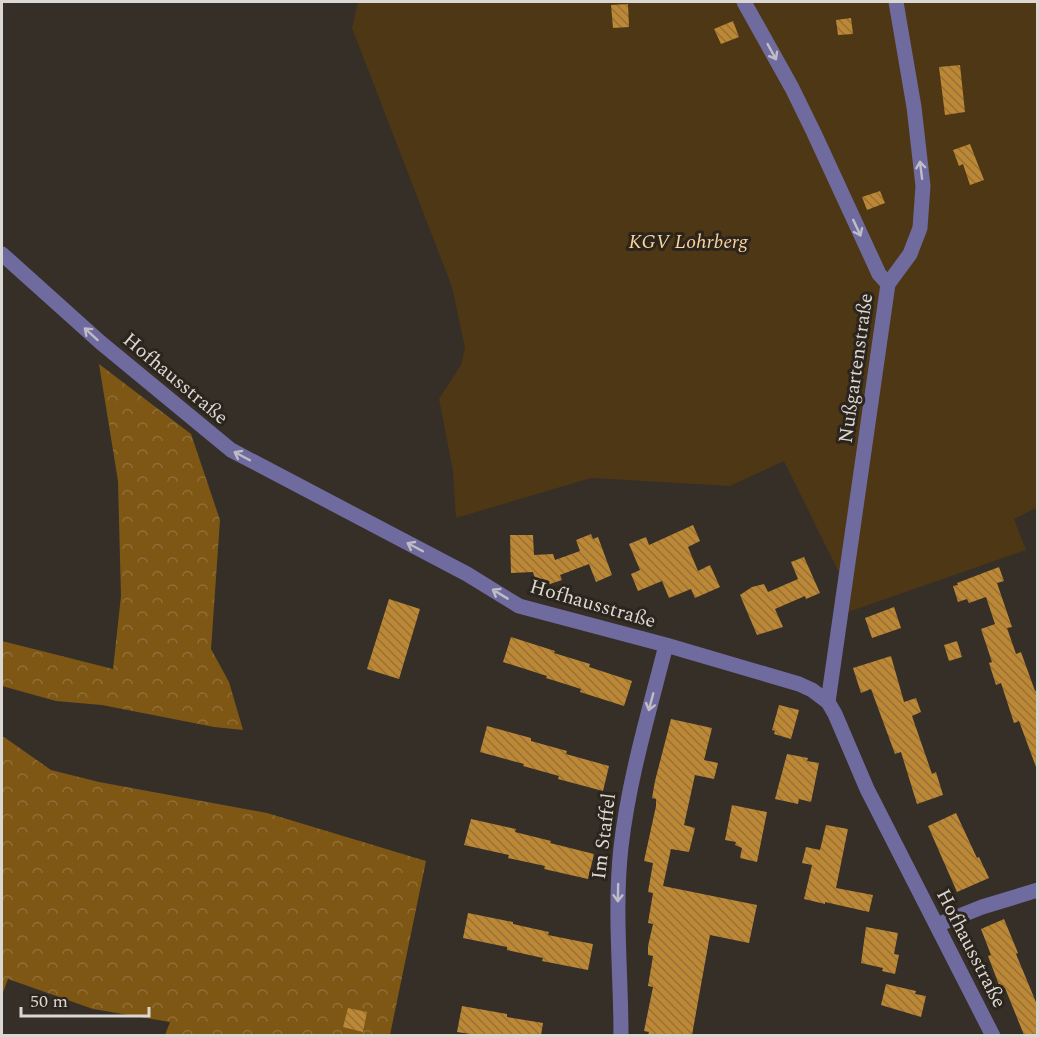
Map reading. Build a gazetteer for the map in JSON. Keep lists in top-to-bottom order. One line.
{"streets":{"street":["Nußgartenstraße","Hofhausstraße","Im Staffel"]},"crossings":[["Nußgartenstraße","Hofhausstraße"],["Hofhausstraße","Im Staffel"]],"one_way":["Nußgartenstraße","Hofhausstraße","Im Staffel"],"parks":["KGV Lohrberg"],"scale_bar":"50 m"}
